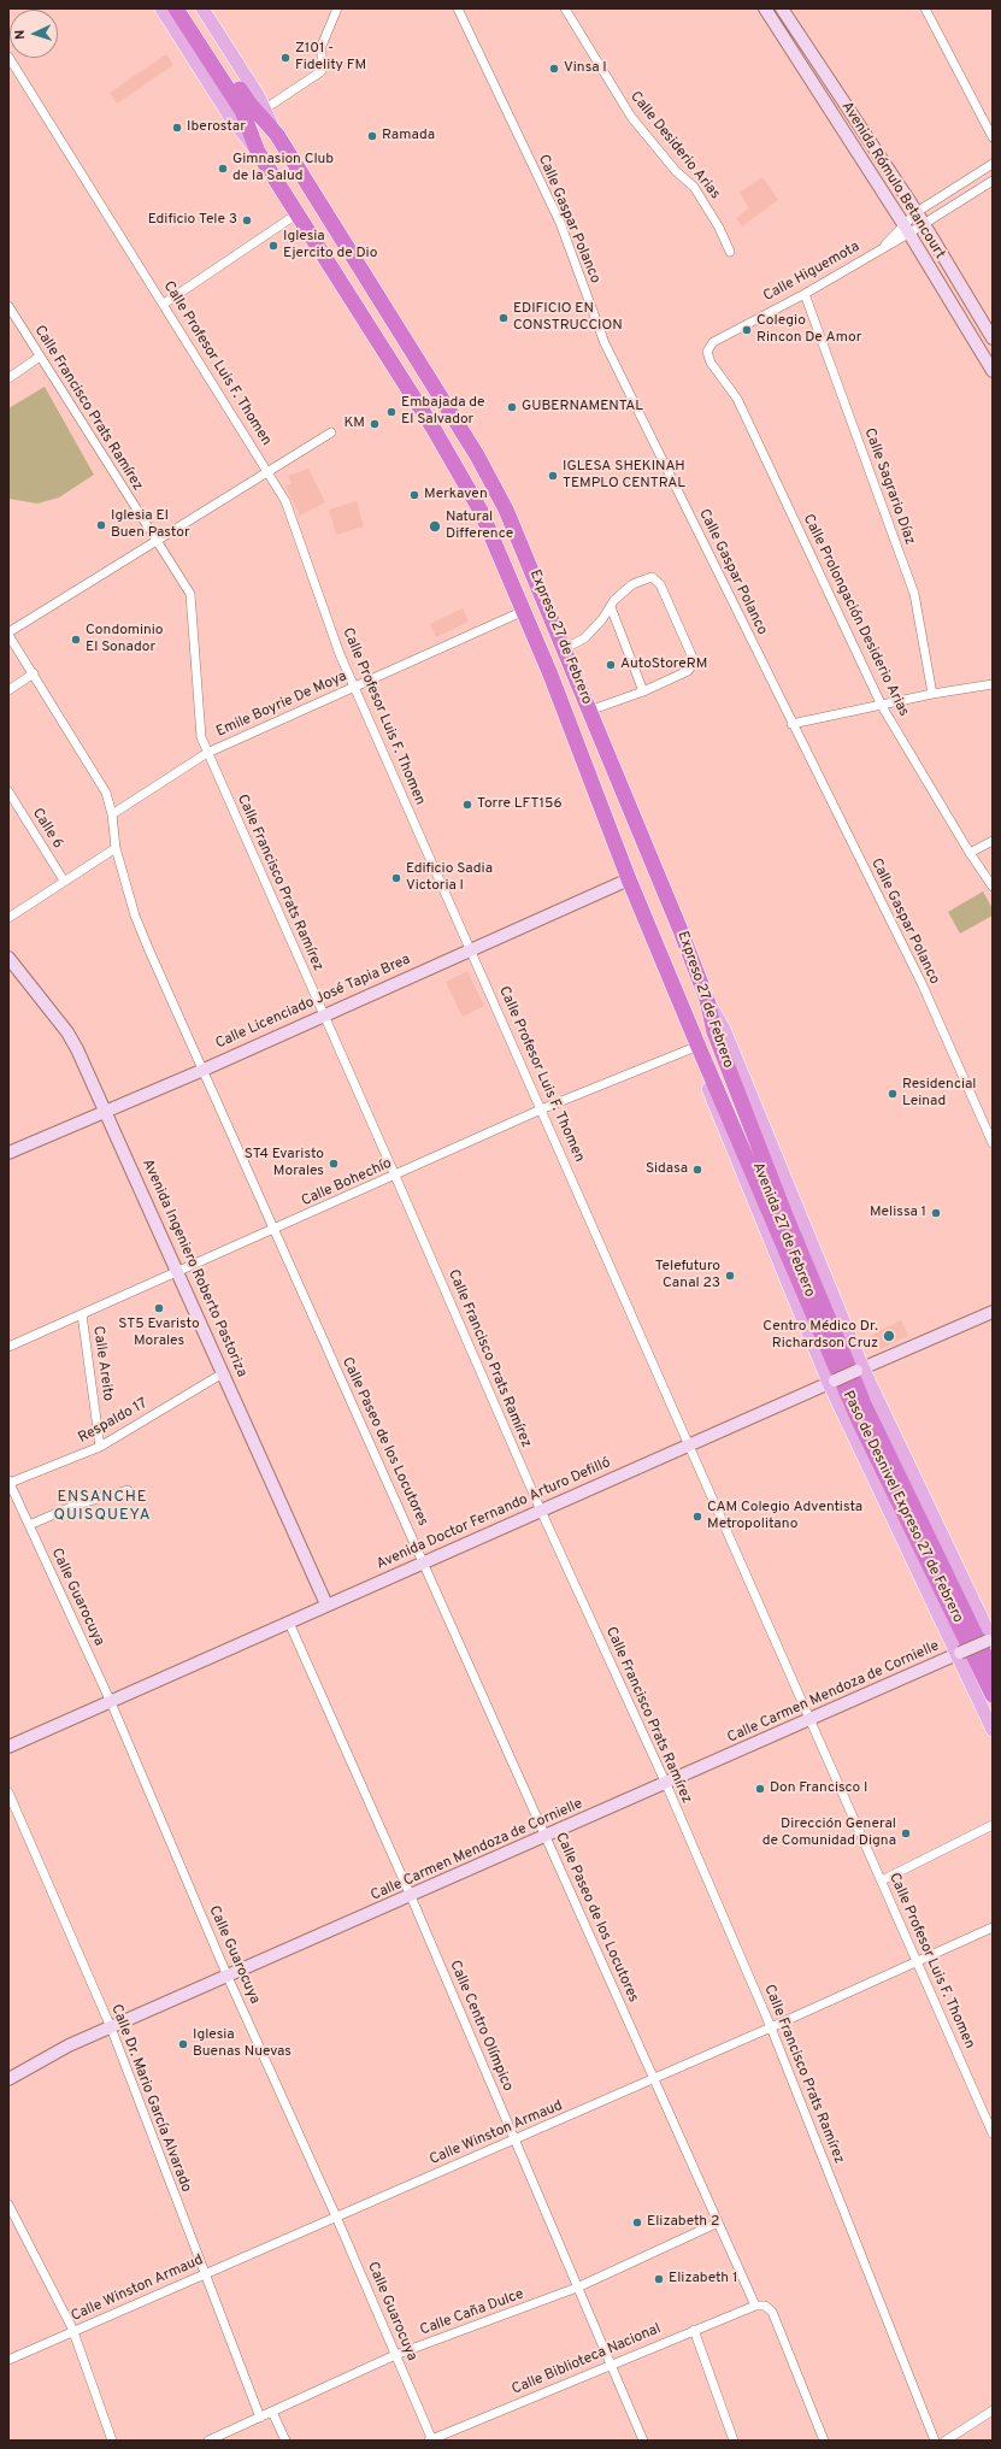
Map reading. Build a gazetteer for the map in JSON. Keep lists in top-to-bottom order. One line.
{"streets":{"highway":["Expreso 27 de Febrero","Paso de Desnivel Expreso 27 de Febrero"],"main road":["Avenida 27 de Febrero"],"street":["Calle Desiderio Arias","Avenida Rómulo Betancourt","Calle Gaspar Polanco","Calle Higuemota","Calle Profesor Luis F. Thomen","Calle Francisco Prats Ramírez","Calle Sagrario Díaz","Calle Prolongación Desiderio Arias","Emile Boyrie De Moya","Calle 6","Calle Licenciado José Tapia Brea","Calle Bohechío","Avenida Ingeniero Roberto Pastoriza","Calle Areito","Respaldo 17","Calle Paseo de los Locutores","Avenida Doctor Fernando Arturo Defilló","Calle Guarocuya","Calle Carmen Mendoza de Cornielle","Calle Centro Olímpico","Calle Dr. Mario García Alvarado","Calle Winston Armaud","Calle Caña Dulce","Calle Biblioteca Nacional"]},"crossings":[["Avenida Rómulo Betancourt","Calle Higuemota"],["Calle Higuemota","Calle Sagrario Díaz"],["Calle Higuemota","Calle Prolongación Desiderio Arias"],["Calle Profesor Luis F. Thomen","Emile Boyrie De Moya"],["Calle Profesor Luis F. Thomen","Calle Licenciado José Tapia Brea"],["Calle Profesor Luis F. Thomen","Calle Bohechío"],["Calle Profesor Luis F. Thomen","Avenida Doctor Fernando Arturo Defilló"],["Calle Profesor Luis F. Thomen","Calle Carmen Mendoza de Cornielle"],["Calle Profesor Luis F. Thomen","Calle Winston Armaud"],["Calle Francisco Prats Ramírez","Emile Boyrie De Moya"],["Calle Francisco Prats Ramírez","Calle Licenciado José Tapia Brea"],["Calle Francisco Prats Ramírez","Calle Bohechío"],["Calle Francisco Prats Ramírez","Avenida Doctor Fernando Arturo Defilló"],["Calle Francisco Prats Ramírez","Calle Carmen Mendoza de Cornielle"],["Calle Francisco Prats Ramírez","Calle Winston Armaud"],["Expreso 27 de Febrero","Emile Boyrie De Moya"],["Expreso 27 de Febrero","Calle Licenciado José Tapia Brea"],["Expreso 27 de Febrero","Calle Bohechío"],["Expreso 27 de Febrero","Avenida 27 de Febrero"],["Expreso 27 de Febrero","Paso de Desnivel Expreso 27 de Febrero"],["Emile Boyrie De Moya","Calle Paseo de los Locutores"],["Calle Licenciado José Tapia Brea","Avenida Ingeniero Roberto Pastoriza"],["Calle Licenciado José Tapia Brea","Calle Paseo de los Locutores"],["Calle Bohechío","Avenida 27 de Febrero"],["Calle Bohechío","Avenida Ingeniero Roberto Pastoriza"],["Calle Bohechío","Calle Areito"],["Calle Bohechío","Calle Paseo de los Locutores"],["Avenida 27 de Febrero","Avenida Doctor Fernando Arturo Defilló"],["Avenida 27 de Febrero","Calle Carmen Mendoza de Cornielle"],["Avenida Ingeniero Roberto Pastoriza","Respaldo 17"],["Avenida Ingeniero Roberto Pastoriza","Avenida Doctor Fernando Arturo Defilló"],["Calle Areito","Respaldo 17"],["Respaldo 17","Calle Guarocuya"],["Calle Paseo de los Locutores","Avenida Doctor Fernando Arturo Defilló"],["Calle Paseo de los Locutores","Calle Carmen Mendoza de Cornielle"],["Calle Paseo de los Locutores","Calle Winston Armaud"],["Calle Paseo de los Locutores","Calle Caña Dulce"],["Calle Paseo de los Locutores","Calle Biblioteca Nacional"],["Avenida Doctor Fernando Arturo Defilló","Calle Guarocuya"],["Avenida Doctor Fernando Arturo Defilló","Calle Centro Olímpico"],["Calle Guarocuya","Calle Carmen Mendoza de Cornielle"],["Calle Guarocuya","Calle Winston Armaud"],["Calle Guarocuya","Calle Caña Dulce"],["Calle Guarocuya","Calle Biblioteca Nacional"],["Calle Carmen Mendoza de Cornielle","Calle Centro Olímpico"],["Calle Carmen Mendoza de Cornielle","Calle Dr. Mario García Alvarado"],["Calle Centro Olímpico","Calle Winston Armaud"],["Calle Centro Olímpico","Calle Caña Dulce"],["Calle Centro Olímpico","Calle Biblioteca Nacional"],["Calle Dr. Mario García Alvarado","Calle Winston Armaud"],["Calle Dr. Mario García Alvarado","Calle Caña Dulce"]],"districts":["ENSANCHE QUISQUEYA"],"places":["Z101 - Fidelity FM","Vinsa I","Iberostar","Ramada","Gimnasion Club de la Salud","Edificio Tele 3","Iglesia Ejercito de Dio","EDIFICIO EN CONSTRUCCION","Colegio Rincon De Amor","GUBERNAMENTAL","Embajada de El Salvador","KM","IGLESA SHEKINAH TEMPLO CENTRAL","Merkaven","Iglesia El Buen Pastor","Natural Difference","Condominio El Sonador","AutoStoreRM","Torre LFT156","Edificio Sadia Victoria I","Residencial Leinad","ST4 Evaristo Morales","Sidasa","Melissa 1","Telefuturo Canal 23","ST5 Evaristo Morales","Centro Médico Dr. Richardson Cruz","CAM Colegio Adventista Metropolitano","Don Francisco I","Dirección General de Comunidad Digna","Iglesia Buenas Nuevas","Elizabeth 2","Elizabeth 1"],"north":"left"}
